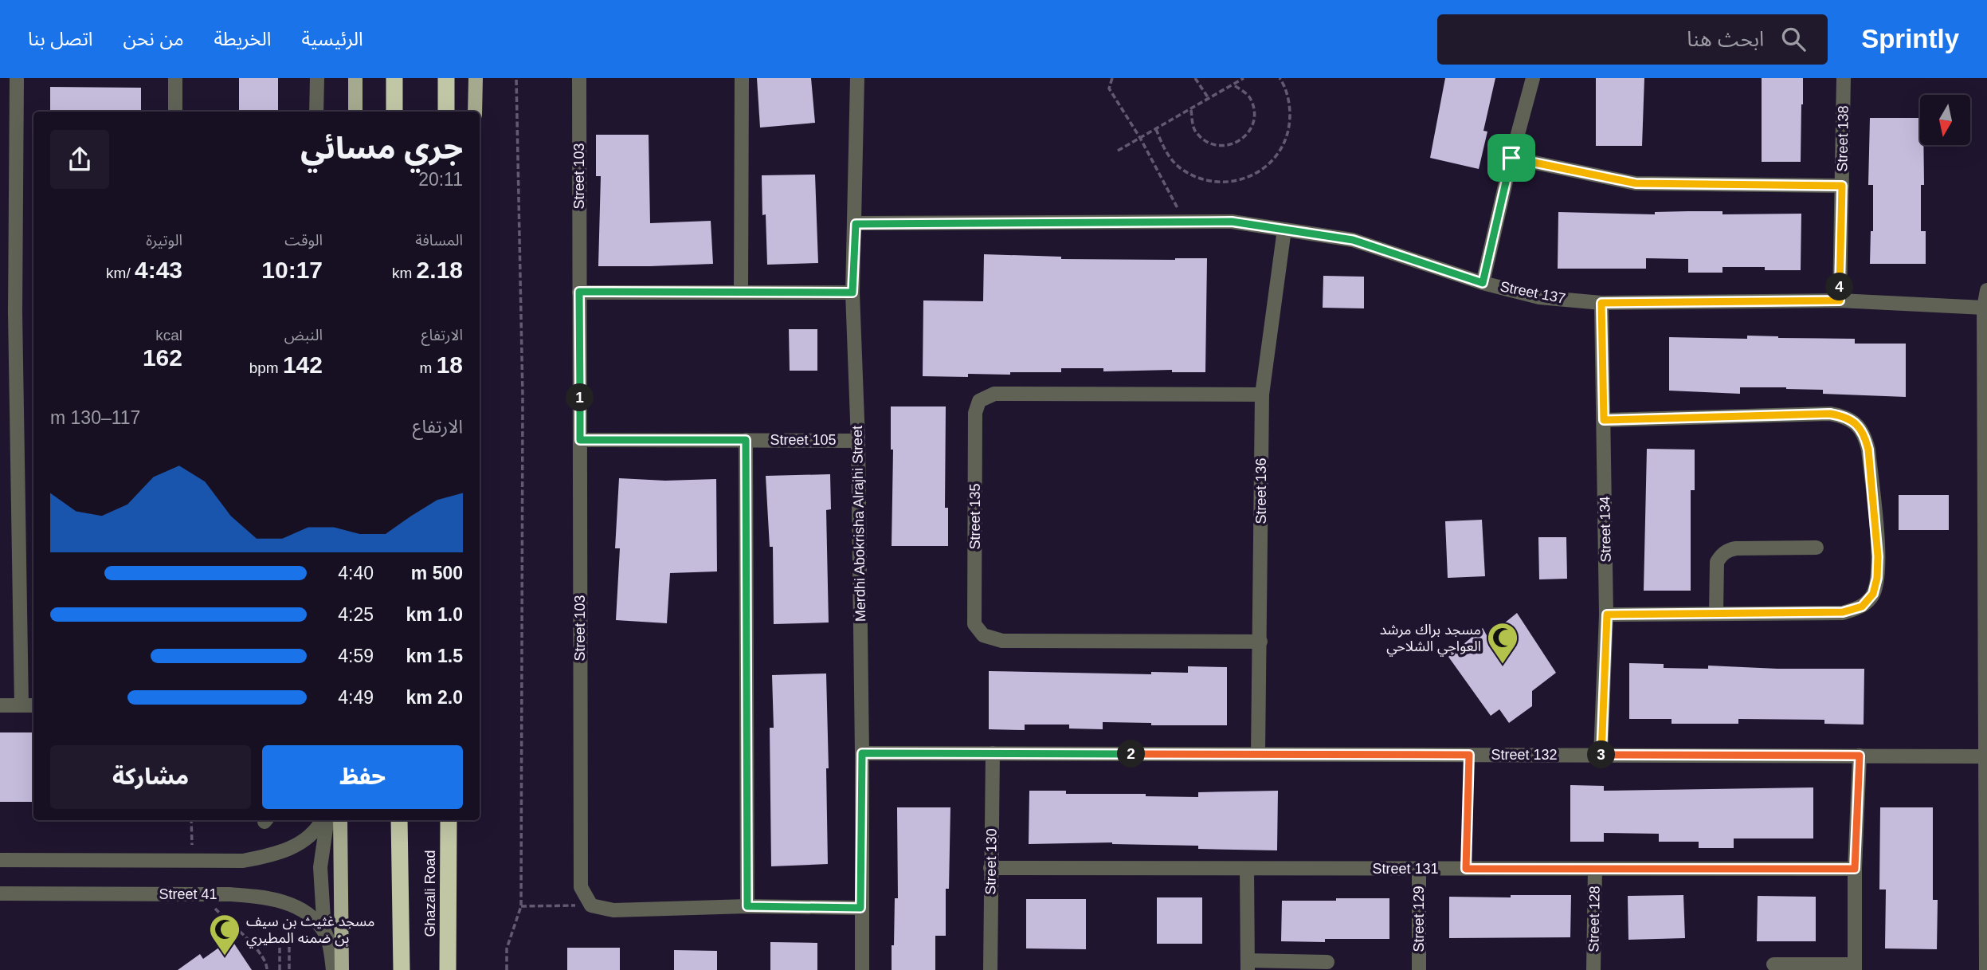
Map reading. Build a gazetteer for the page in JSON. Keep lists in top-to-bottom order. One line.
{"streets":{"highway":["Ghazali Road"],"street":["Street 138","Street 103","Street 137","Street 105","Street 136","Street 135","Merdhi Abokrisha Alrajhi Street","Street 134","Street 132","Street 130","Street 131","Street 41","Street 129","Street 128"]},"crossings":[["Street 138","Street 137"],["Street 103","Street 105"],["Street 137","Street 136"],["Street 137","Merdhi Abokrisha Alrajhi Street"],["Street 137","Street 134"],["Street 105","Merdhi Abokrisha Alrajhi Street"],["Street 136","Street 135"],["Street 136","Street 132"],["Merdhi Abokrisha Alrajhi Street","Street 132"],["Street 134","Street 132"],["Street 132","Street 130"],["Street 130","Street 131"],["Street 131","Street 129"],["Street 131","Street 128"]],"places":{"mosque":["مسجد براك مرشد العواجي الشلاحي","مسجد غثيث بن سيف بن ضمنه المطيري"]},"north":"bottom","page":{"header":"Sprintly","search":"ابحث هنا","nav":["الرئيسية","الخريطة","من نحن","اتصل بنا"],"heading":["جري مسائي","20:11"],"stats":[["المسافة","2.18 km"],["الوقت","10:17"],["الوتيرة","4:43 /km"],["الارتفاع","18 m"],["النبض","142 bpm"],["kcal","162"]],"pins":["4","1","2","3"],"chart":["الارتفاع","117–130 m"],"list":[{"name":"500 m","note":"4:40"},{"name":"1.0 km","note":"4:25"},{"name":"1.5 km","note":"4:59"},{"name":"2.0 km","note":"4:49"}],"buttons":["حفظ","مشاركة"]}}
